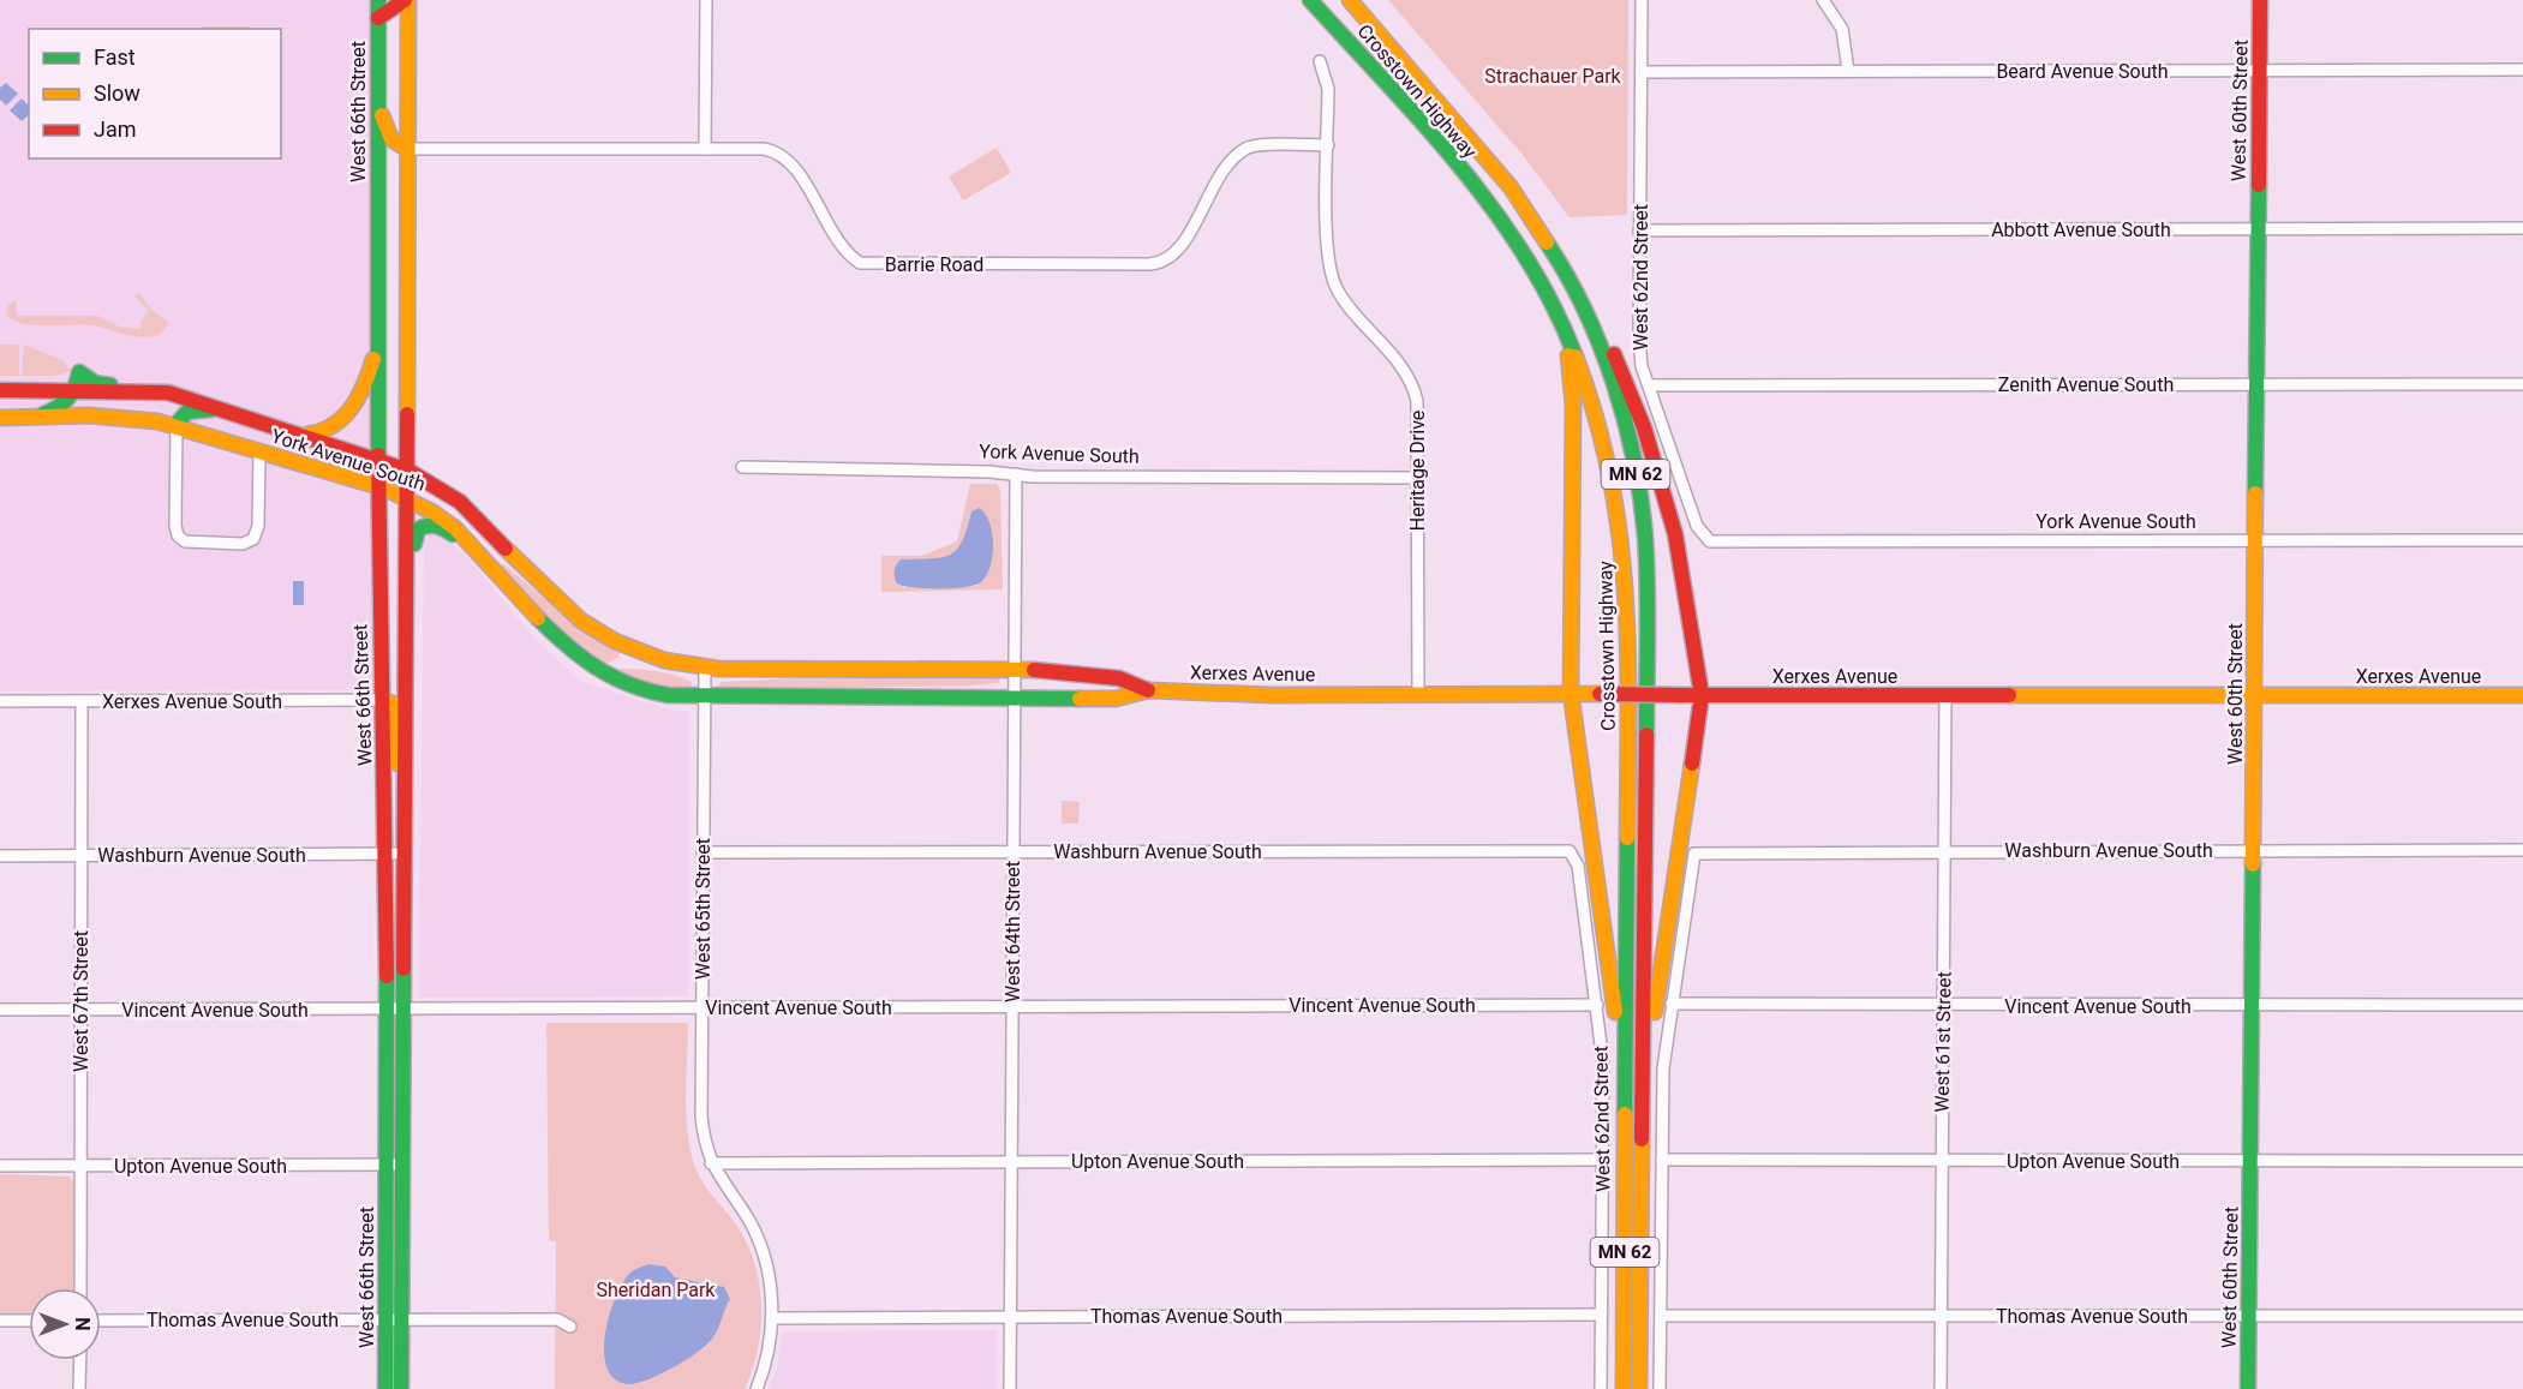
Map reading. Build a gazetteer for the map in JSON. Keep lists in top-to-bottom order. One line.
{"streets":{"main road":["Crosstown Highway","West 60th Street","West 66th Street","York Avenue South","MN 62","Xerxes Avenue"],"street":["Beard Avenue South","Abbott Avenue South","Barrie Road","West 62nd Street","Zenith Avenue South","Heritage Drive","Xerxes Avenue South","Washburn Avenue South","West 65th Street","West 64th Street","West 67th Street","Vincent Avenue South","West 61st Street","Upton Avenue South","Thomas Avenue South"]},"crossings":[["Beard Avenue South","West 60th Street"],["Beard Avenue South","West 62nd Street"],["West 60th Street","Abbott Avenue South"],["West 60th Street","Zenith Avenue South"],["West 60th Street","York Avenue South"],["West 60th Street","Xerxes Avenue"],["West 60th Street","Washburn Avenue South"],["West 60th Street","Vincent Avenue South"],["West 60th Street","Upton Avenue South"],["West 60th Street","Thomas Avenue South"],["West 66th Street","Barrie Road"],["West 66th Street","York Avenue South"],["West 66th Street","Xerxes Avenue South"],["West 66th Street","Washburn Avenue South"],["West 66th Street","Vincent Avenue South"],["West 66th Street","Upton Avenue South"],["West 66th Street","Thomas Avenue South"],["Abbott Avenue South","West 62nd Street"],["Barrie Road","Heritage Drive"],["West 62nd Street","Zenith Avenue South"],["West 62nd Street","York Avenue South"],["West 62nd Street","Washburn Avenue South"],["West 62nd Street","Vincent Avenue South"],["West 62nd Street","Upton Avenue South"],["West 62nd Street","Thomas Avenue South"],["York Avenue South","Heritage Drive"],["York Avenue South","Xerxes Avenue"],["York Avenue South","West 65th Street"],["York Avenue South","West 64th Street"],["Heritage Drive","Xerxes Avenue"],["Xerxes Avenue","West 65th Street"],["Xerxes Avenue","West 64th Street"],["Xerxes Avenue","West 61st Street"],["Xerxes Avenue South","West 67th Street"],["Washburn Avenue South","West 65th Street"],["Washburn Avenue South","West 64th Street"],["Washburn Avenue South","West 67th Street"],["Washburn Avenue South","Vincent Avenue South"],["Washburn Avenue South","West 61st Street"],["West 65th Street","Vincent Avenue South"],["West 65th Street","Upton Avenue South"],["West 65th Street","Thomas Avenue South"],["West 64th Street","Vincent Avenue South"],["West 64th Street","Upton Avenue South"],["West 64th Street","Thomas Avenue South"],["West 67th Street","Vincent Avenue South"],["West 67th Street","Upton Avenue South"],["Vincent Avenue South","West 61st Street"],["West 61st Street","Upton Avenue South"],["West 61st Street","Thomas Avenue South"]],"parks":["Strachauer Park","Sheridan Park"],"legend":["Fast","Slow","Jam"],"north":"right"}
